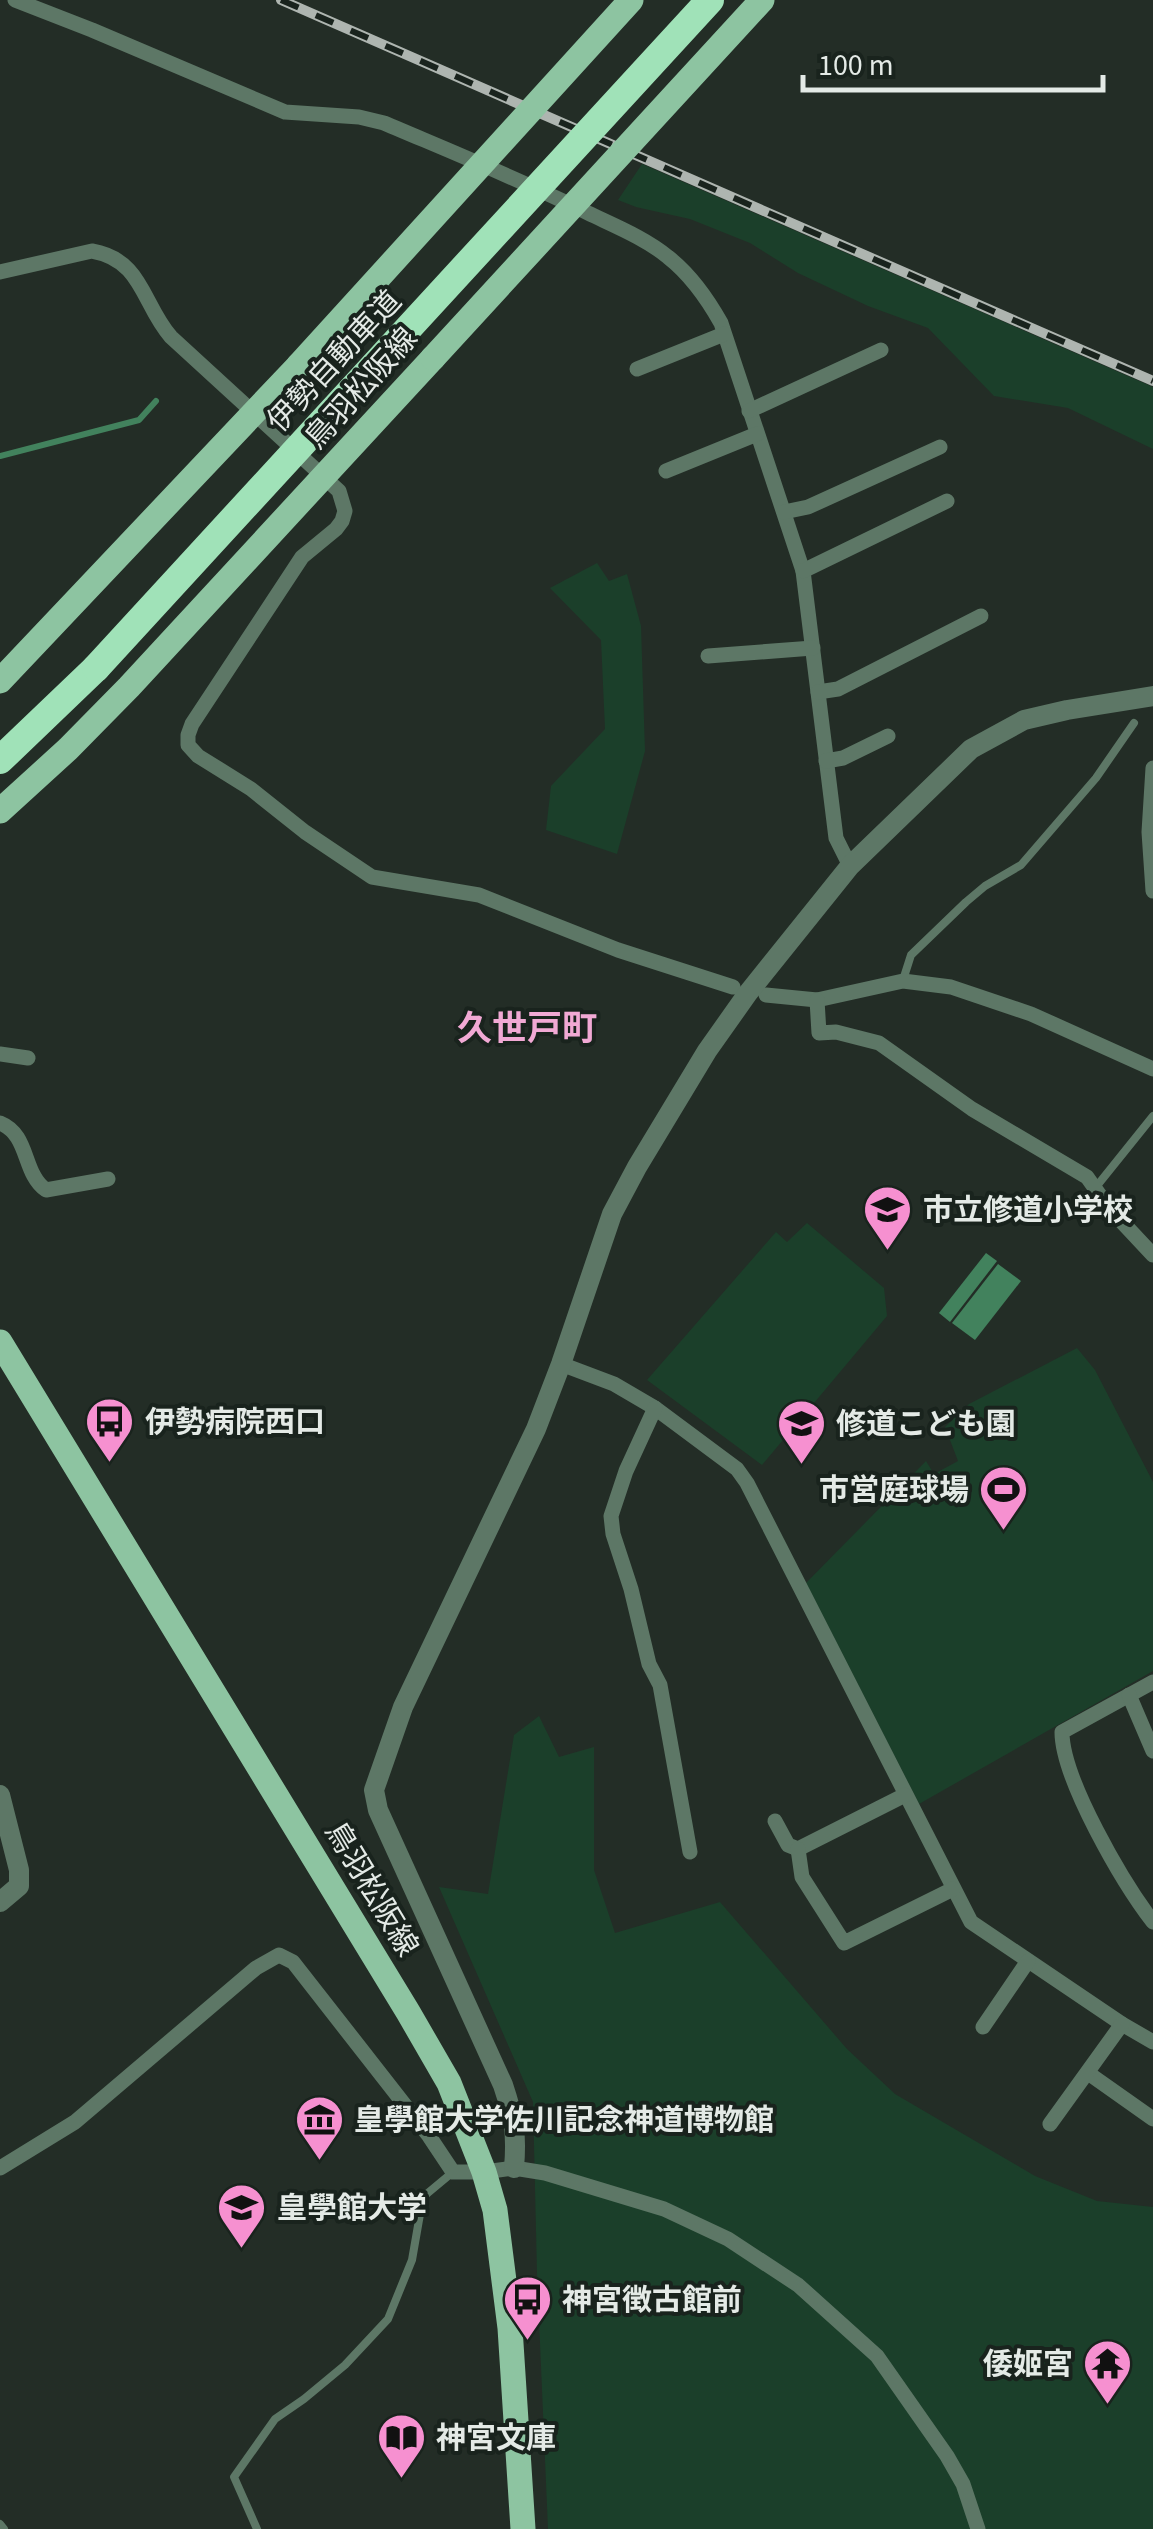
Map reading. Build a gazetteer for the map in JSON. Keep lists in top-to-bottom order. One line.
{"streets":{"highway":["伊勢自動車道"],"main road":["鳥羽松阪線"]},"districts":["久世戸町"],"places":{"school or university":["市立修道小学校","修道こども園","皇學館大学"],"bus stop":["伊勢病院西口","神宮徴古館前"],"sports":["市営庭球場"],"museum":["皇學館大学佐川記念神道博物館"],"temple":["倭姬宮"],"library":["神宮文庫"]},"scale_bar":"100 m"}
